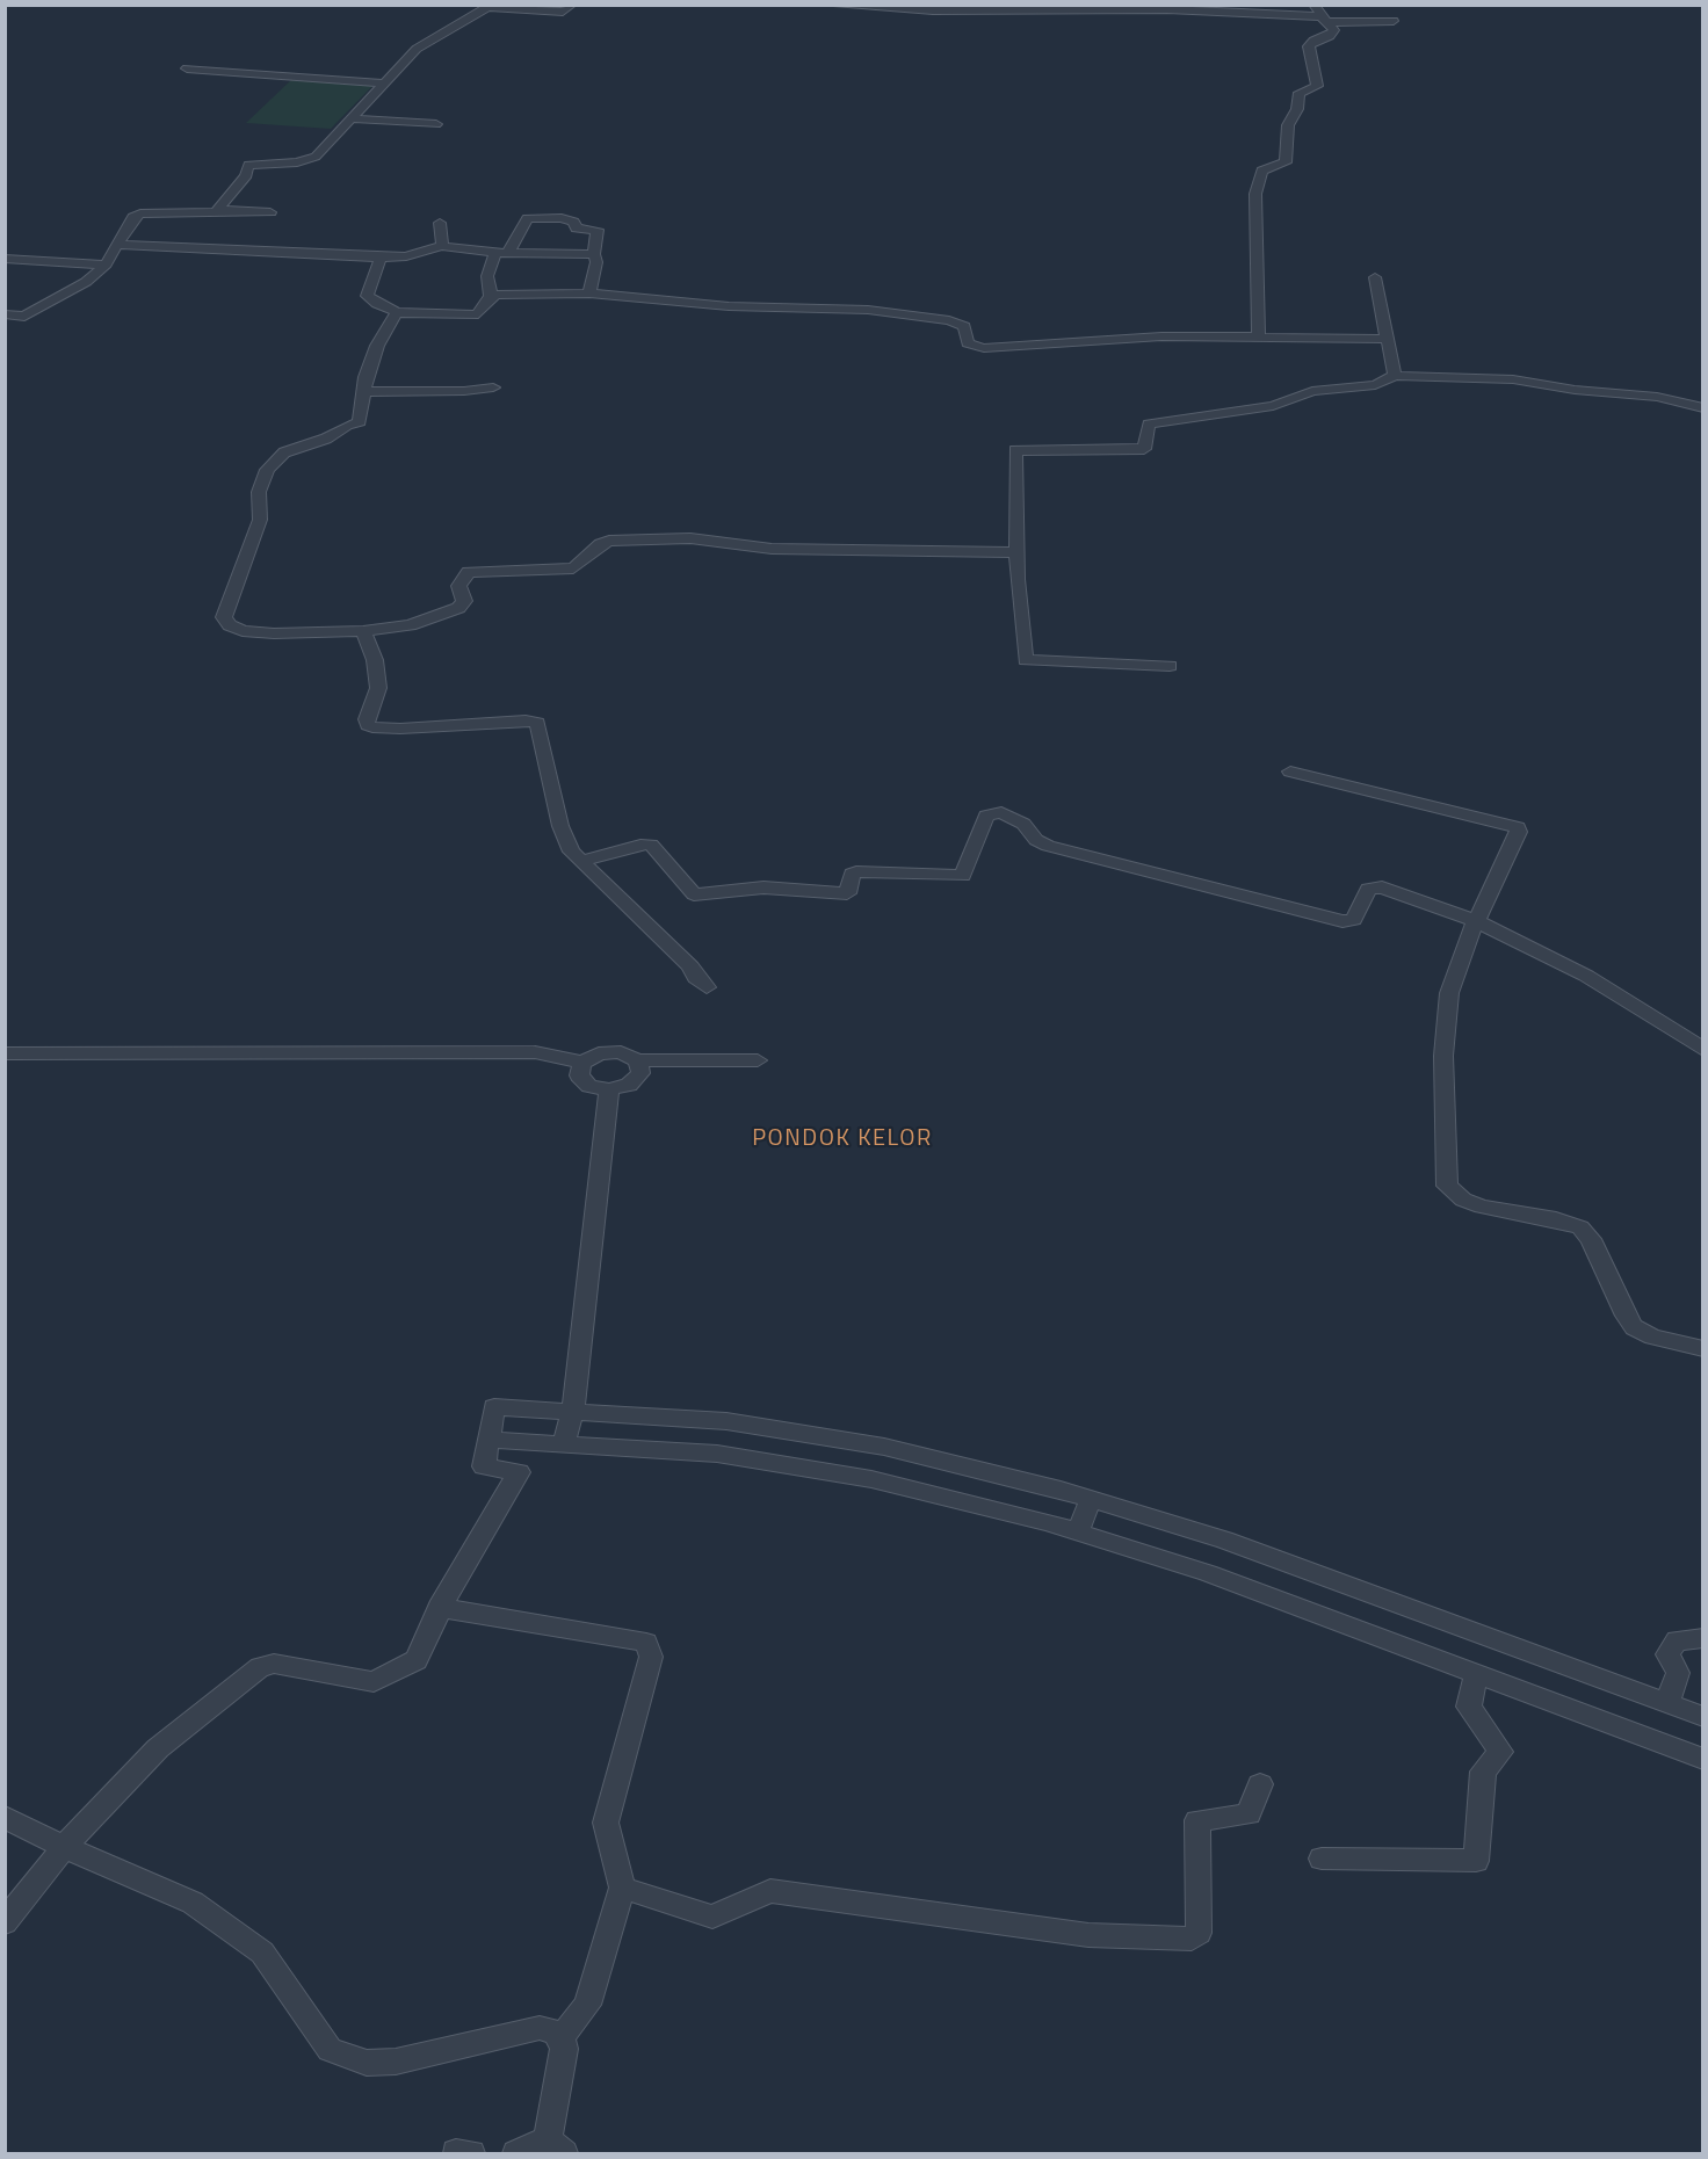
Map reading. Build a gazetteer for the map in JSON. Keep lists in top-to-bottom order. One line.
{"districts":["PONDOK KELOR"]}
